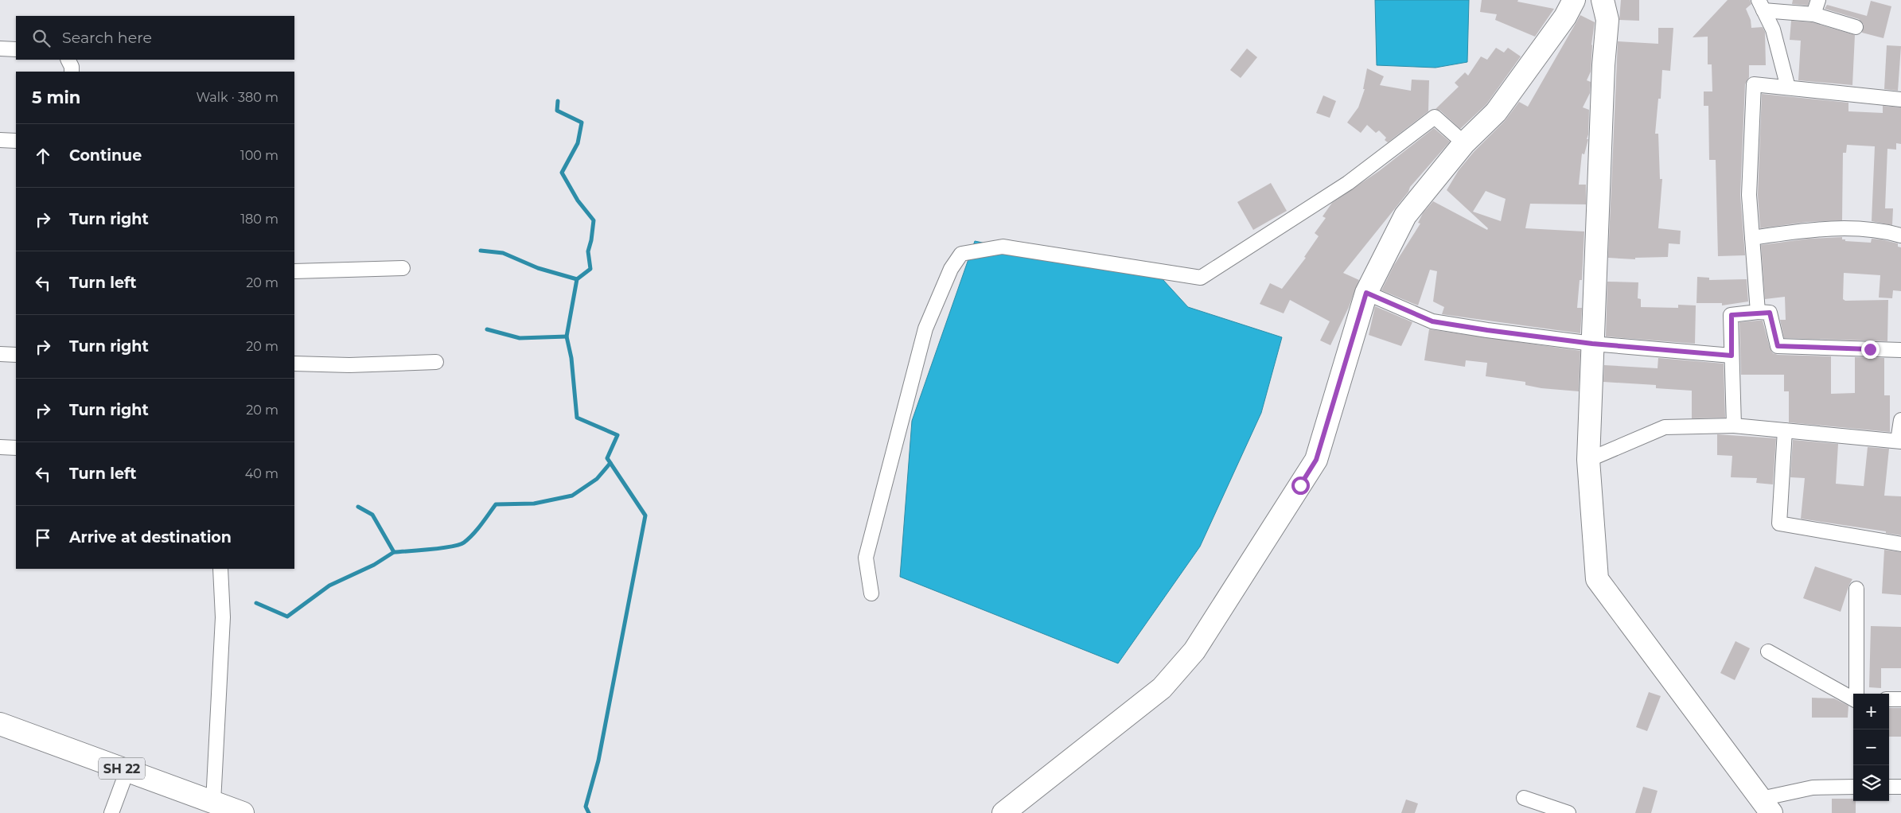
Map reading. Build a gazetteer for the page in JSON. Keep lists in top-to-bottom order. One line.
{"streets":{"main road":["SH 22"]},"page":{"search":"Search here","heading":["5 min","Walk · 380 m"],"list":[["Continue","100 m"],["Turn right","180 m"],["Turn left","20 m"],["Turn right","20 m"],["Turn right","20 m"],["Turn left","40 m"],"Arrive at destination"],"map_buttons":["+","−"]}}
